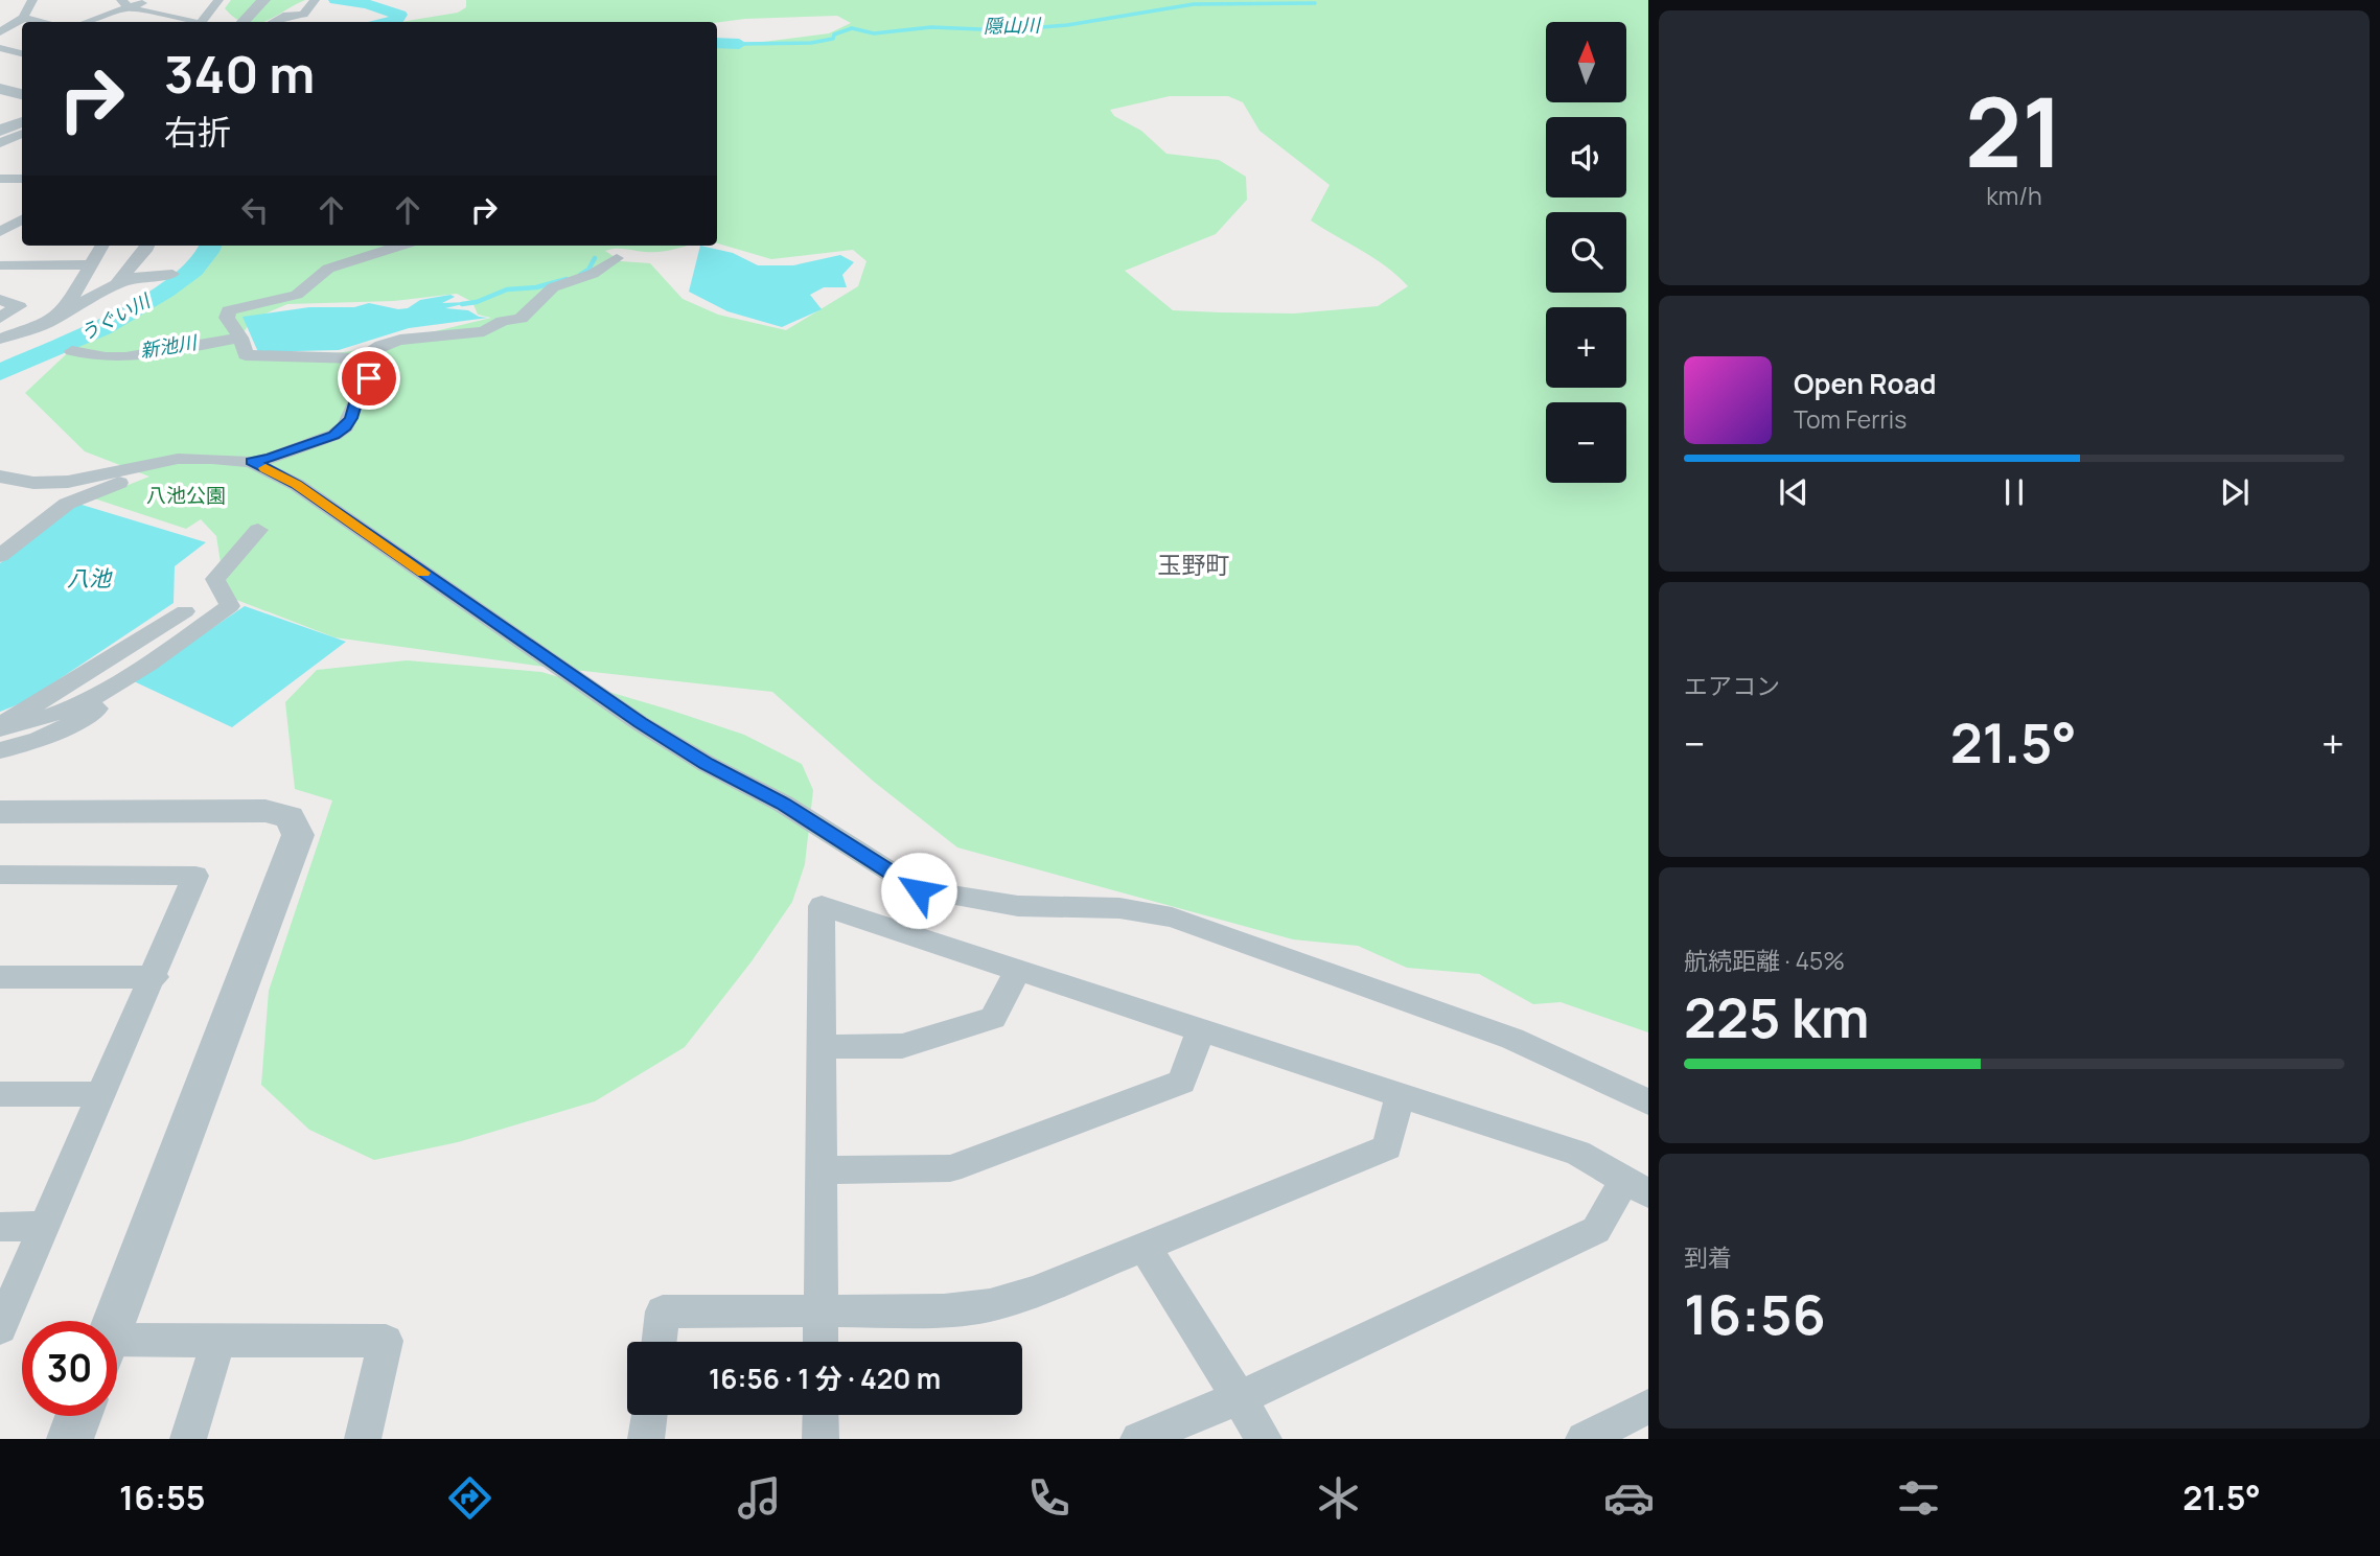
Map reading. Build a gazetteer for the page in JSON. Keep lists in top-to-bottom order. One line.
{"districts":["玉野町"],"water":["隠山川","うぐい川","新池川","八池"],"parks":["八池公園"],"north":"top","page":{"tile":[["21","km/h"],"エアコン",["航続距離 · 45%","225 km"],["到着","16:56"]],"map_buttons":["+","−"],"turn":["340 m","右折"],"song":["Open Road","Tom Ferris"],"heat":["−","21.5°","+"],"limit":"30","trip":"16:56 · 1 分 · 420 m","tabs":["16:55","21.5°"]}}
